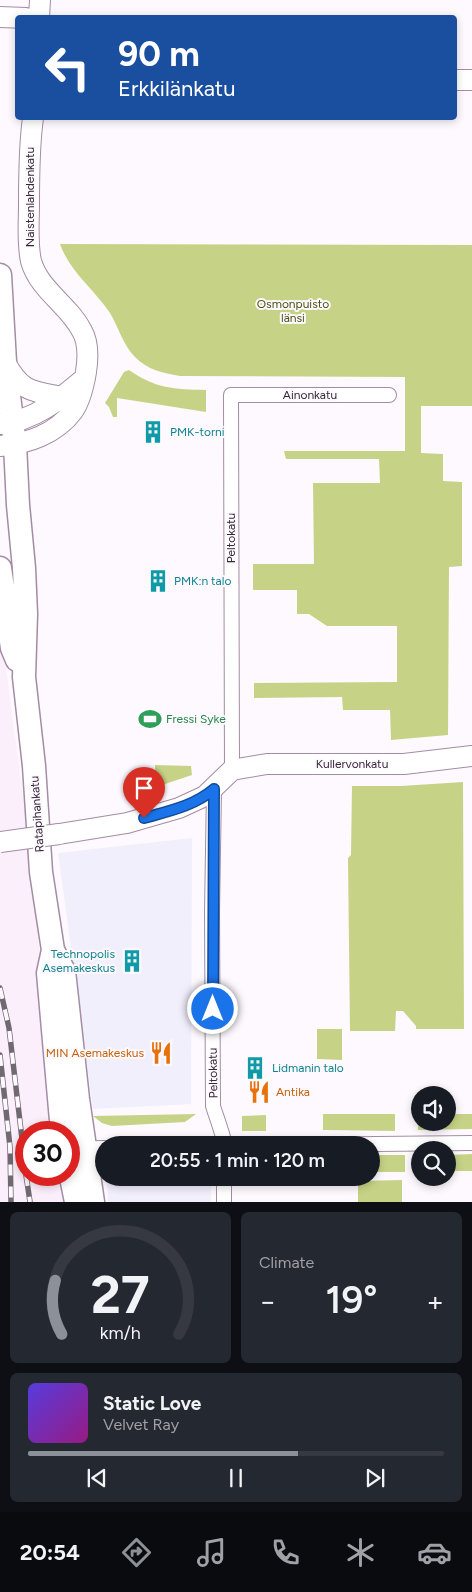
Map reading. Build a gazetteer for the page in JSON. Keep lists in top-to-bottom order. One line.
{"streets":{"main road":["Naistenlahdenkatu","Kullervonkatu","Ratapihankatu"],"street":["Ainonkatu","Peltokatu"]},"crossings":[["Naistenlahdenkatu","Ratapihankatu"],["Ainonkatu","Peltokatu"],["Peltokatu","Kullervonkatu"]],"parks":["Osmonpuisto länsi"],"places":{"building":["PMK-torni","PMK:n talo","Technopolis Asemakeskus","Lidmanin talo"],"sports":["Fressi Syke"],"restaurant":["MIN Asemakeskus","Antika"]},"page":{"turn":["90 m","Erkkilänkatu"],"limit":"30","trip":"20:55 · 1 min · 120 m","tile":"Climate","heat":["−","19°","+"],"song":["Static Love","Velvet Ray"],"tabs":"20:54","gauge":["27","km/h"]}}
